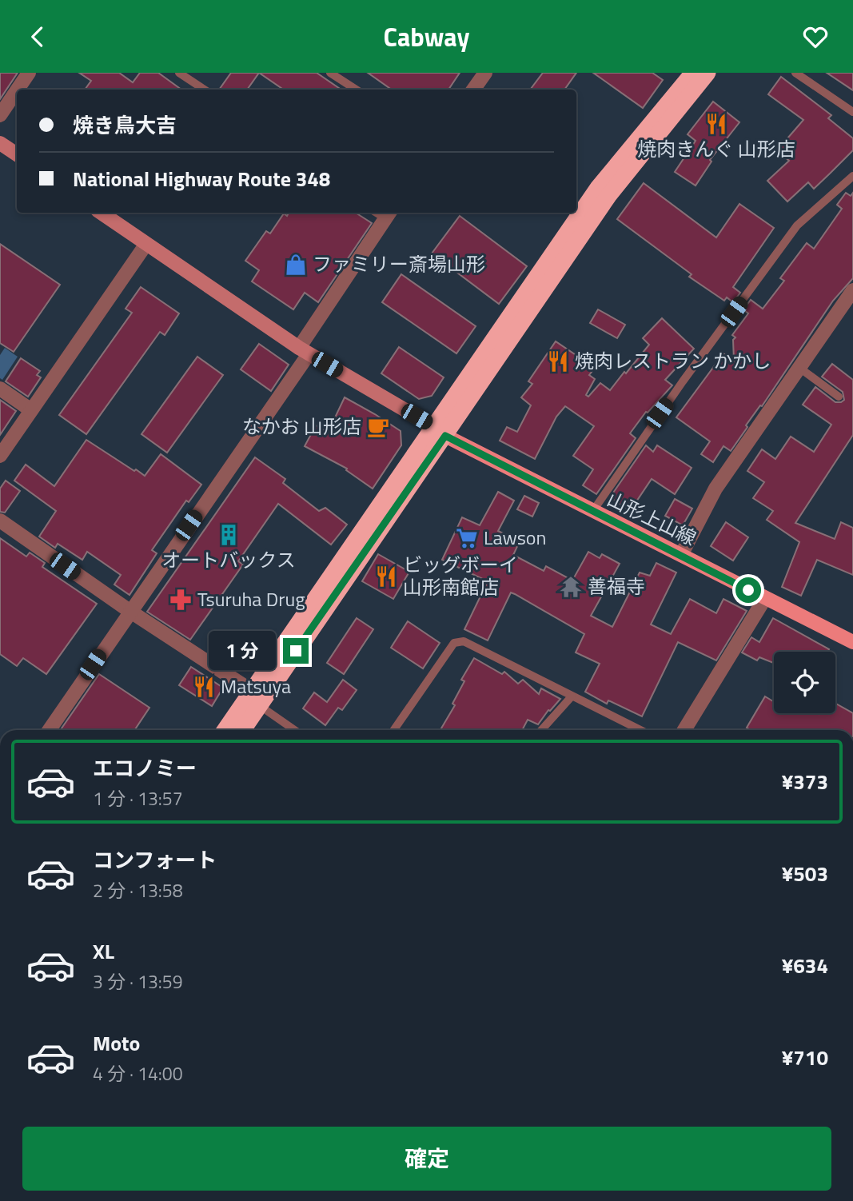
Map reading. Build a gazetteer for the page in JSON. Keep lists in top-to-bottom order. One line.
{"streets":{"main road":["山形上山線"]},"places":{"restaurant":["焼肉きんぐ 山形店","焼肉レストラン かかし","ビッグボーイ 山形南館店","Matsuya"],"shop":["ファミリー斎場山形"],"cafe":["なかお 山形店"],"building":["オートバックス"],"supermarket":["Lawson"],"temple":["善福寺"],"pharmacy":["Tsuruha Drug"]},"page":{"header":"Cabway","banner":["焼き鳥大吉","National Highway Route 348"],"bubble":"1 分","list":[{"name":"エコノミー","note":"1 分 · 13:57","value":"¥373"},{"name":"コンフォート","note":"2 分 · 13:58","value":"¥503"},{"name":"XL","note":"3 分 · 13:59","value":"¥634"},{"name":"Moto","note":"4 分 · 14:00","value":"¥710"}],"buttons":"確定"}}
